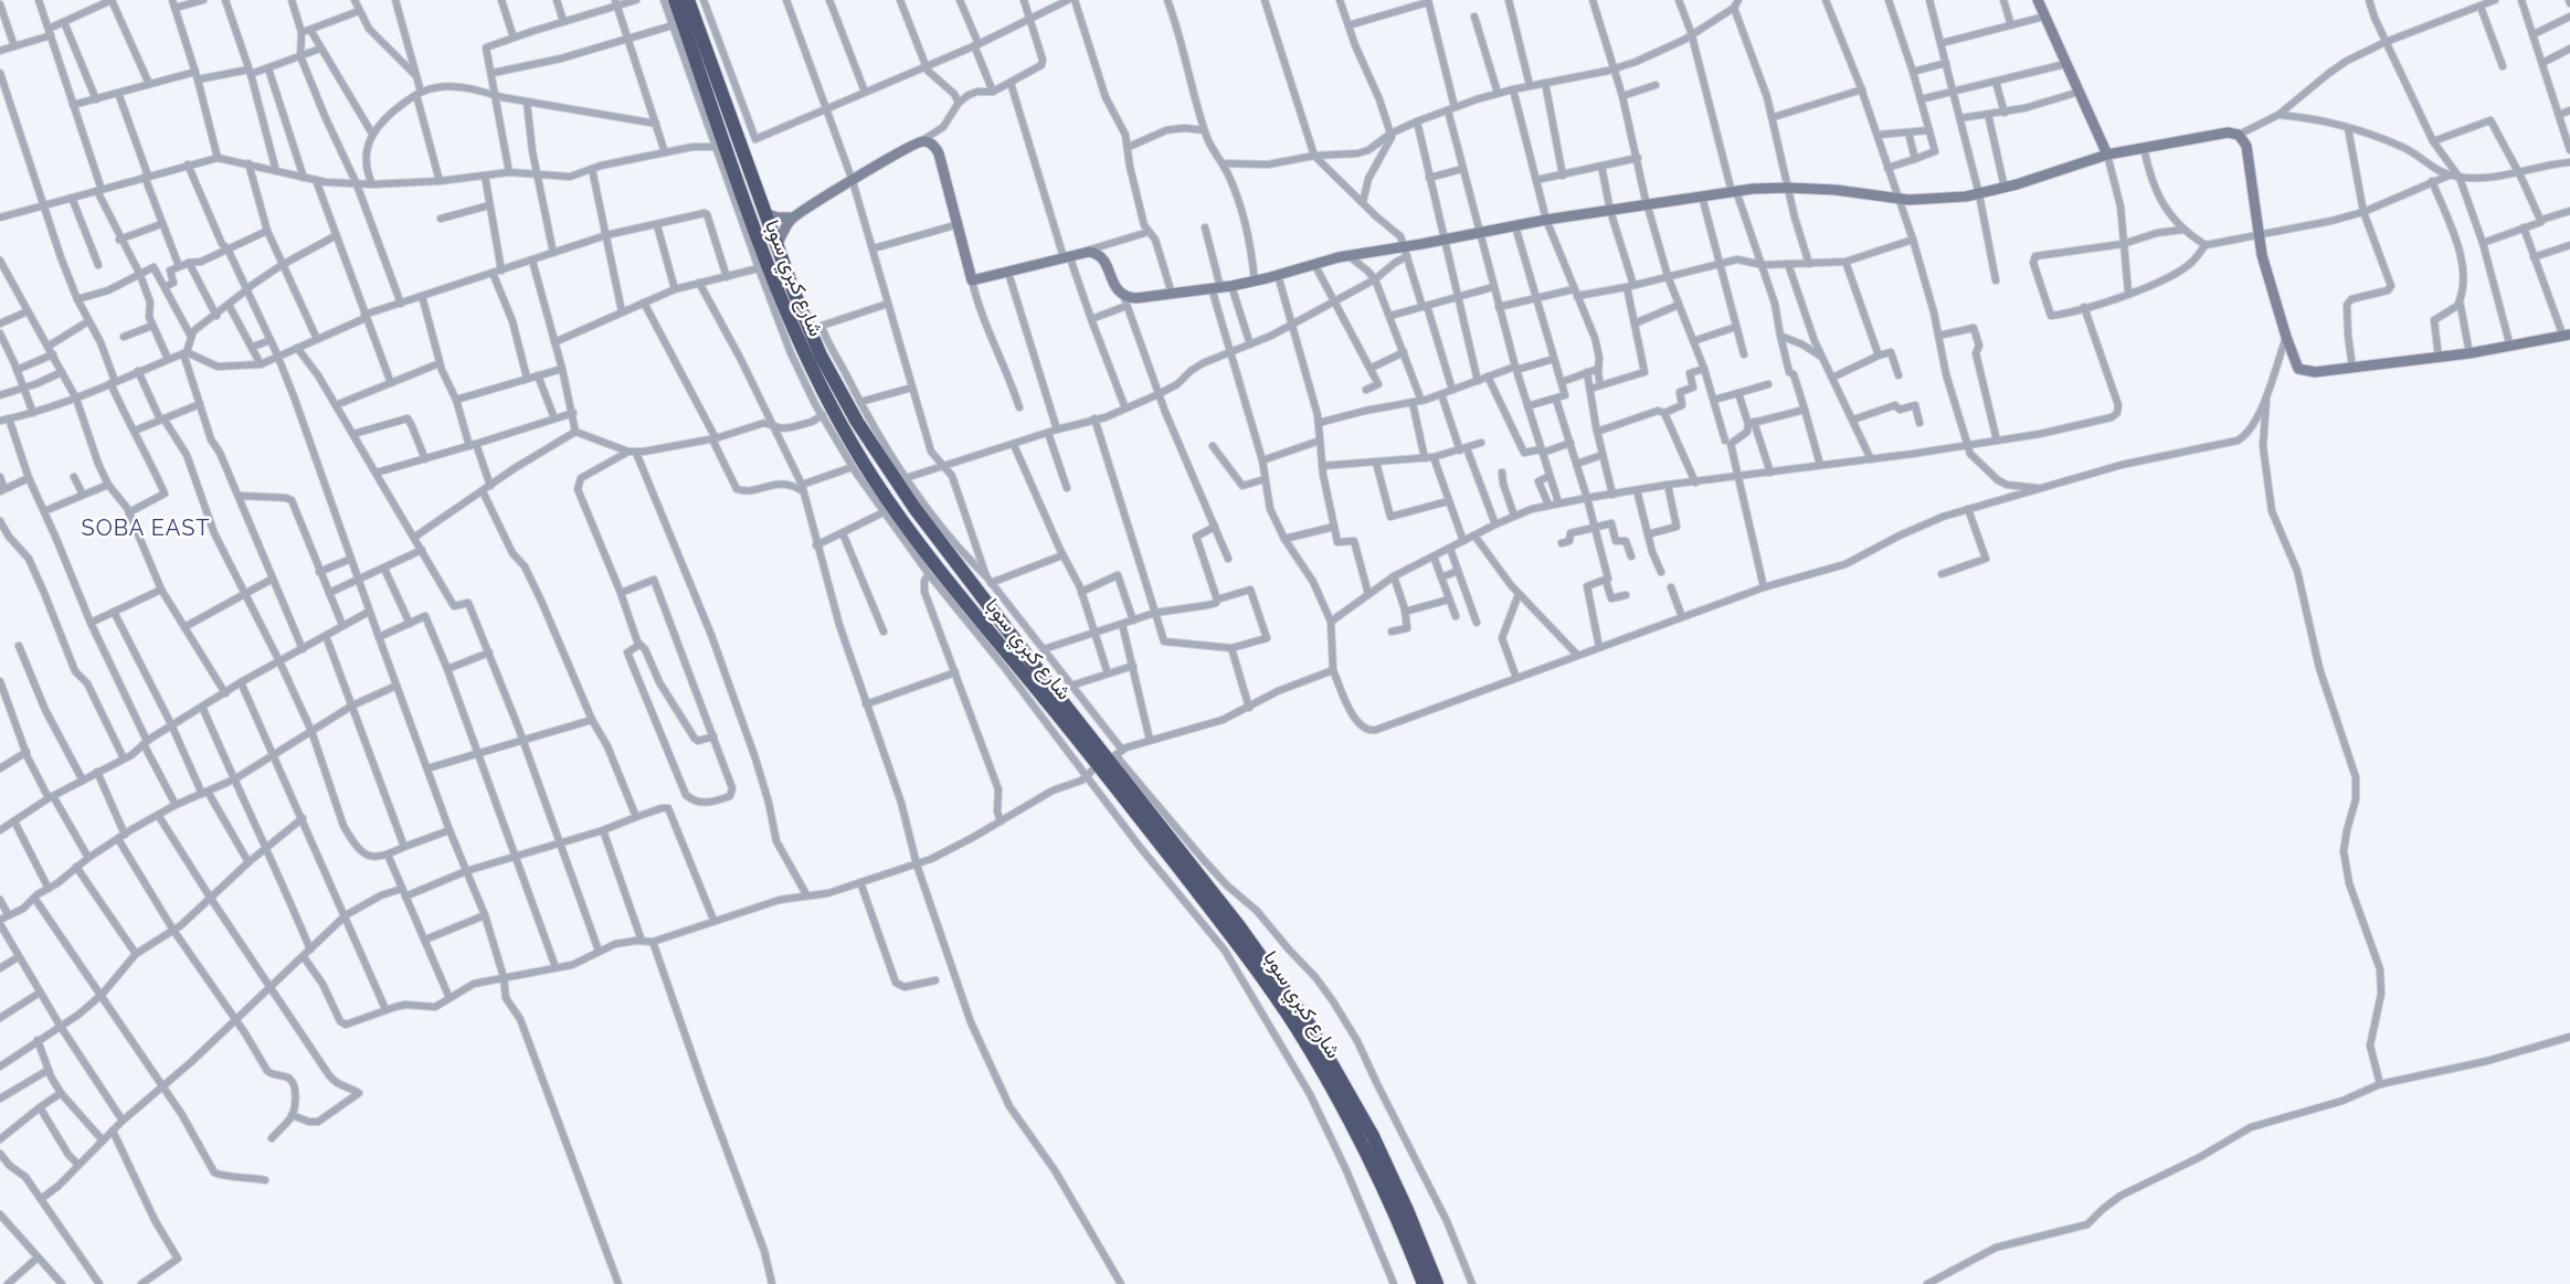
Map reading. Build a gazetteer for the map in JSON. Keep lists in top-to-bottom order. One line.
{"streets":{"highway":["شارع كبري سوبا"]},"districts":["SOBA EAST"]}
